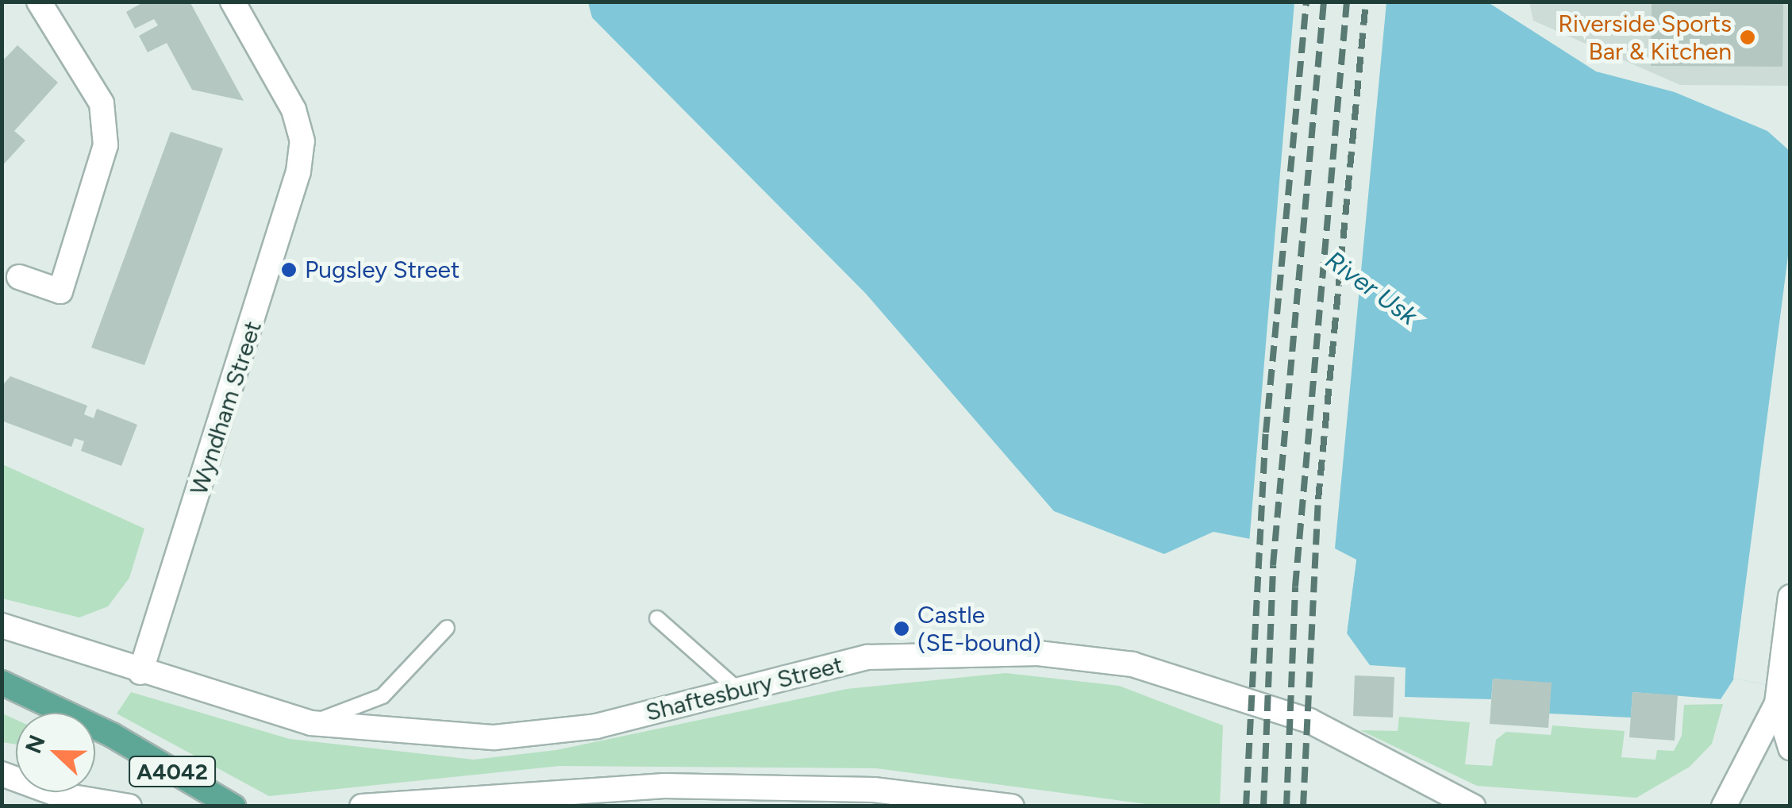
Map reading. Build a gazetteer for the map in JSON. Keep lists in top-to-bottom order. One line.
{"streets":{"main road":["Wyndham Street","Shaftesbury Street","A4042"]},"crossings":[["Wyndham Street","Shaftesbury Street"]],"water":["River Usk"],"places":["Riverside Sports Bar & Kitchen","Pugsley Street","Castle (SE-bound)"],"north":"left"}
